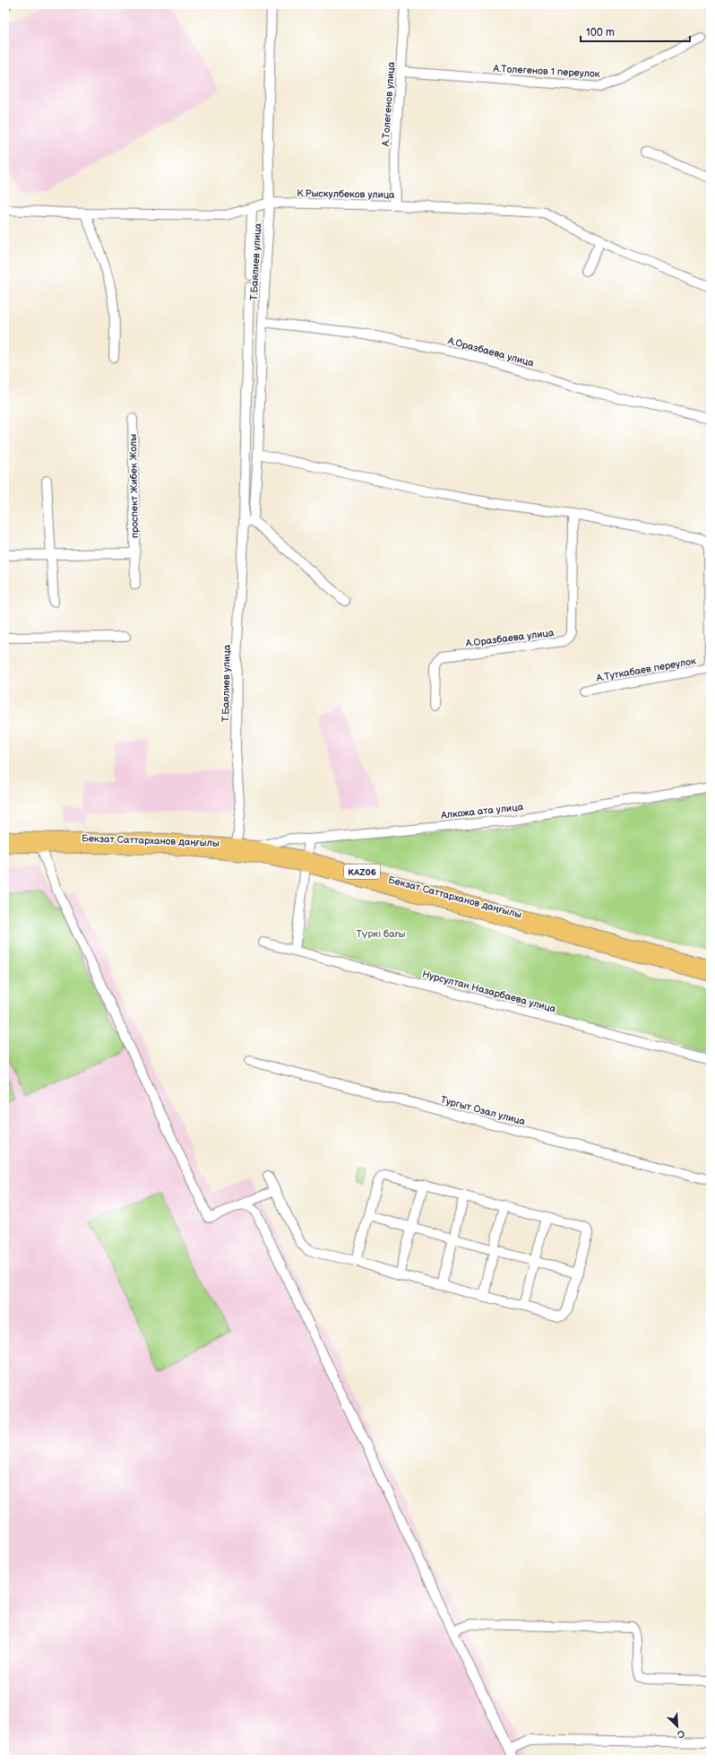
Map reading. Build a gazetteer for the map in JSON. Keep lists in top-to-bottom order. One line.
{"streets":{"main road":["Бекзат Саттарханов даңғылы","KАZ06"],"street":["А.Толегенов 1 переулок","А.Толегенов улица","К.Рыскулбеков улица","Т.Баялиев улица","А.Оразбаева улица","проспект Жибек Жолы","А.Туткабаев переулок","Алкожа ата улица","Нурсултан Назарбаева улица","Тургыт Озал улица"]},"crossings":[["А.Толегенов 1 переулок","А.Толегенов улица"],["А.Толегенов улица","К.Рыскулбеков улица"],["К.Рыскулбеков улица","Т.Баялиев улица"],["Т.Баялиев улица","А.Оразбаева улица"],["Т.Баялиев улица","Бекзат Саттарханов даңғылы"],["Алкожа ата улица","Бекзат Саттарханов даңғылы"]],"parks":["Түркі бағы"],"scale_bar":"100 m","north":"bottom right"}
